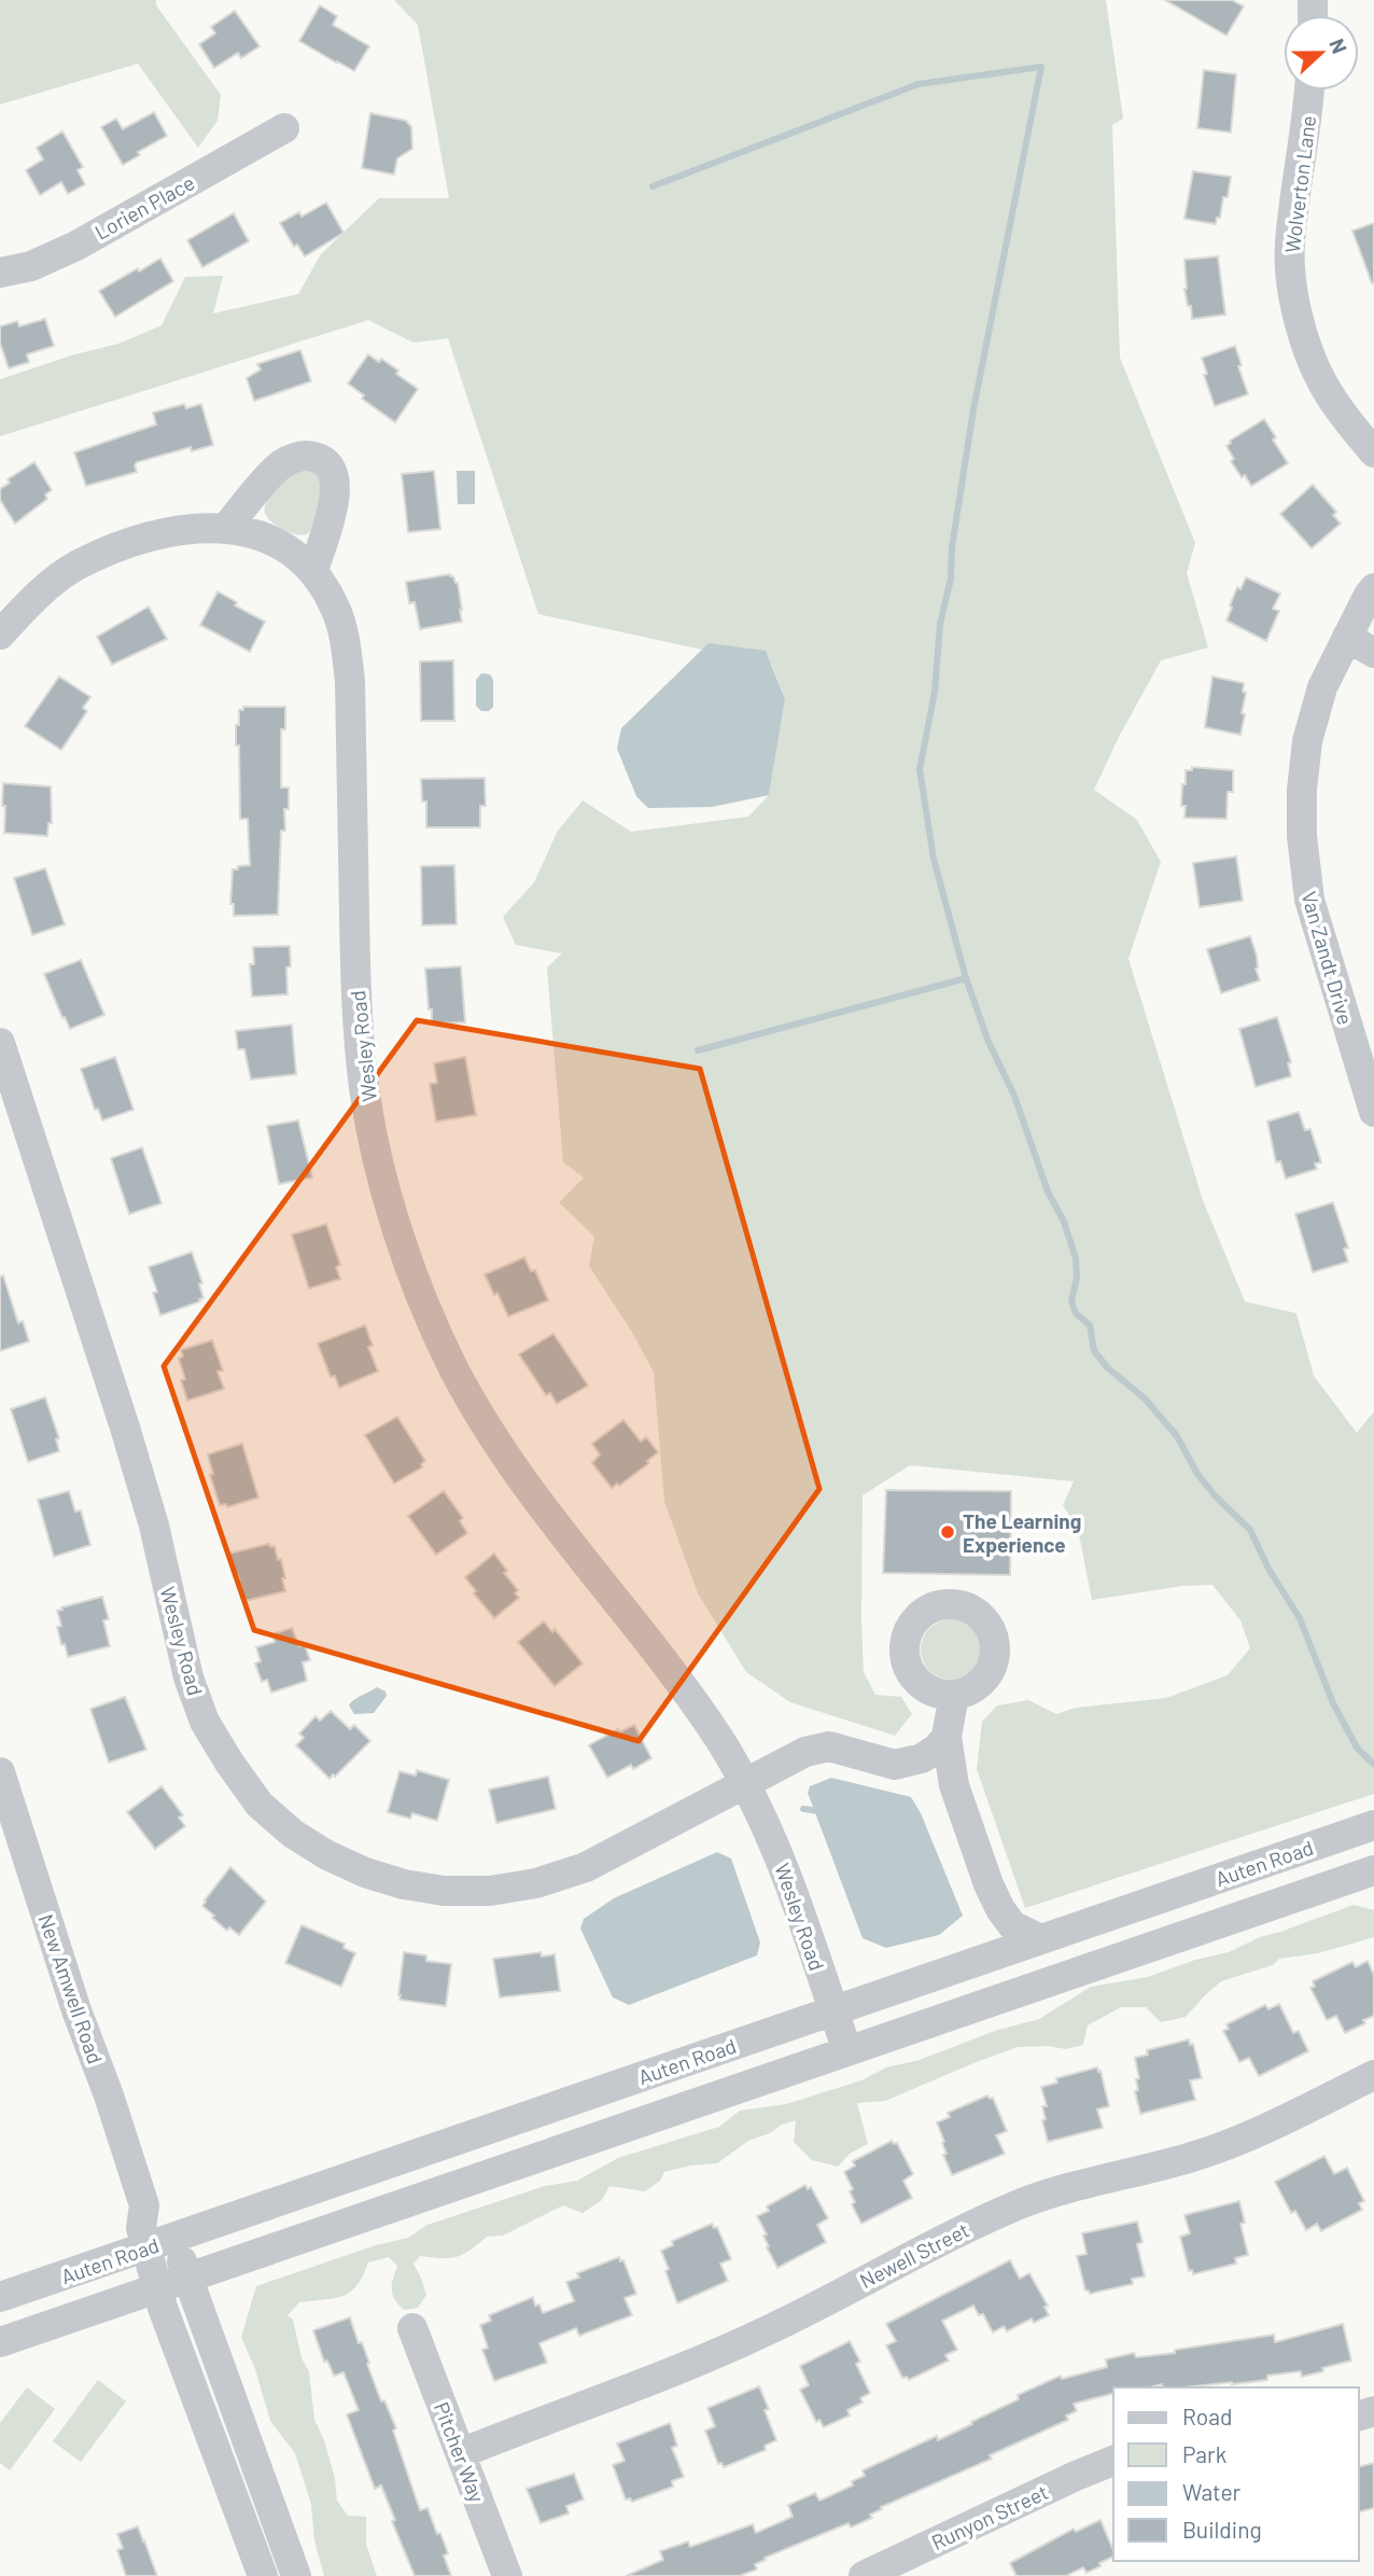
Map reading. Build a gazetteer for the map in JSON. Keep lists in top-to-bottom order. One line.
{"streets":{"street":["Wolverton Lane","Lorien Place","Van Zandt Drive","Wesley Road","Auten Road","New Amwell Road","Newell Street","Pitcher Way","Runyon Street"]},"crossings":[["Wesley Road","Auten Road"],["Auten Road","New Amwell Road"],["Newell Street","Pitcher Way"]],"places":["The Learning Experience"],"legend":["Road","Park","Water","Building"],"north":"right"}
